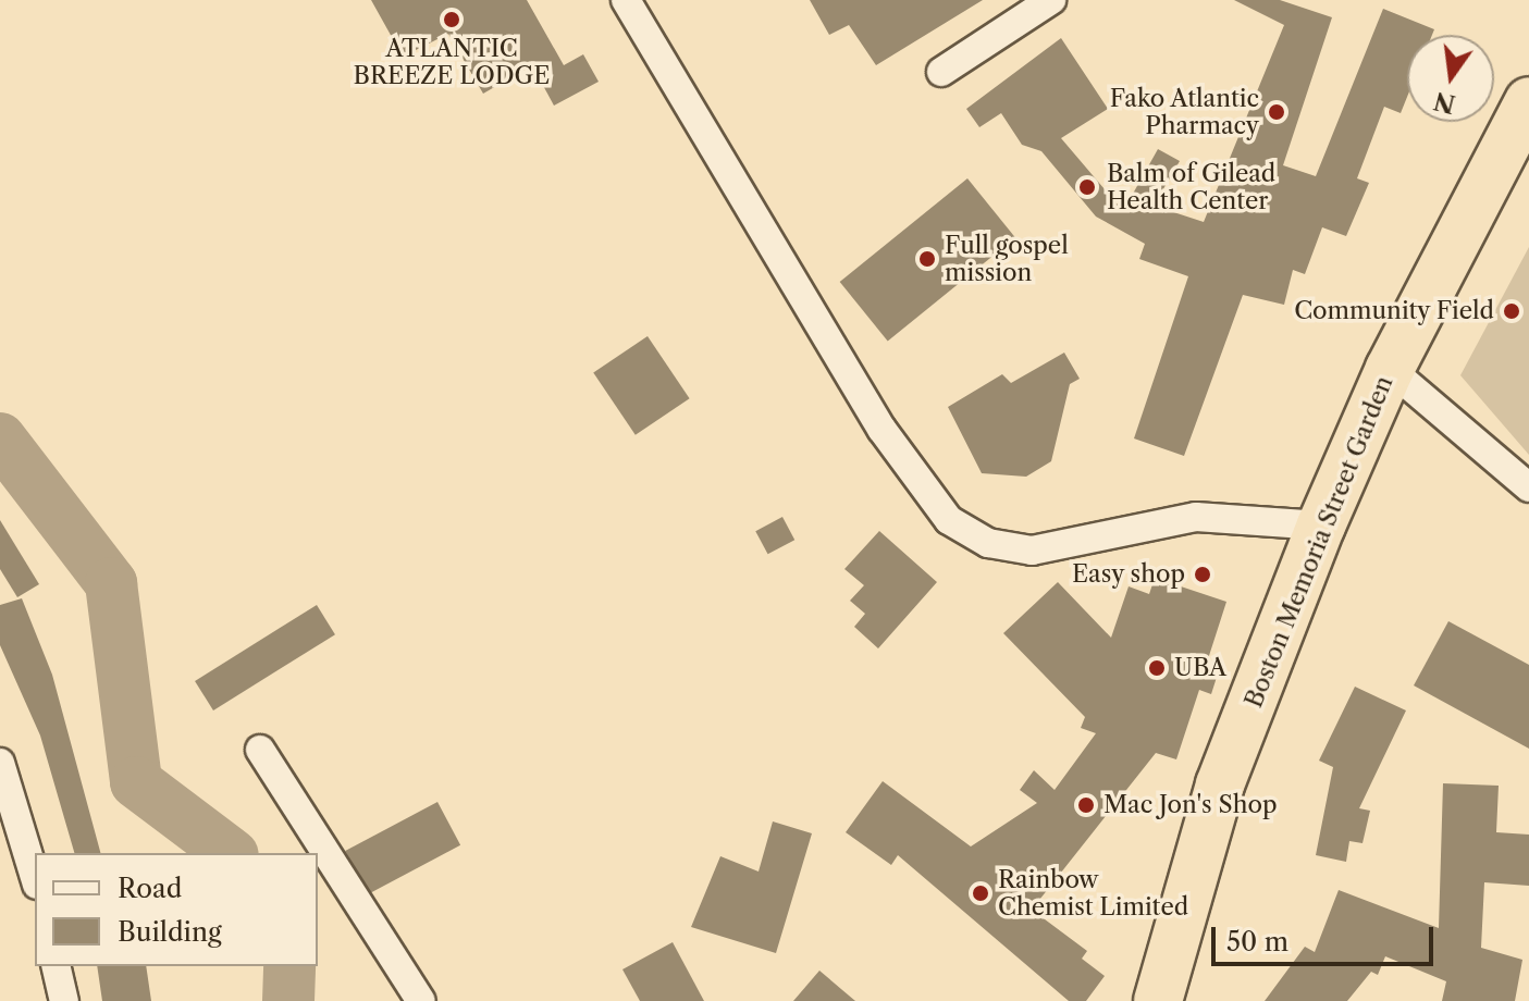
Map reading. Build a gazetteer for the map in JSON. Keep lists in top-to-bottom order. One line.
{"streets":{"highway":["Boston Memoria Street Garden"]},"places":["ATLANTIC BREEZE LODGE","Fako Atlantic Pharmacy","Balm of Gilead Health Center","Full gospel mission","Community Field","Easy shop","UBA","Mac Jon's Shop","Rainbow Chemist Limited"],"legend":["Road","Building"],"scale_bar":"50 m","north":"bottom"}
